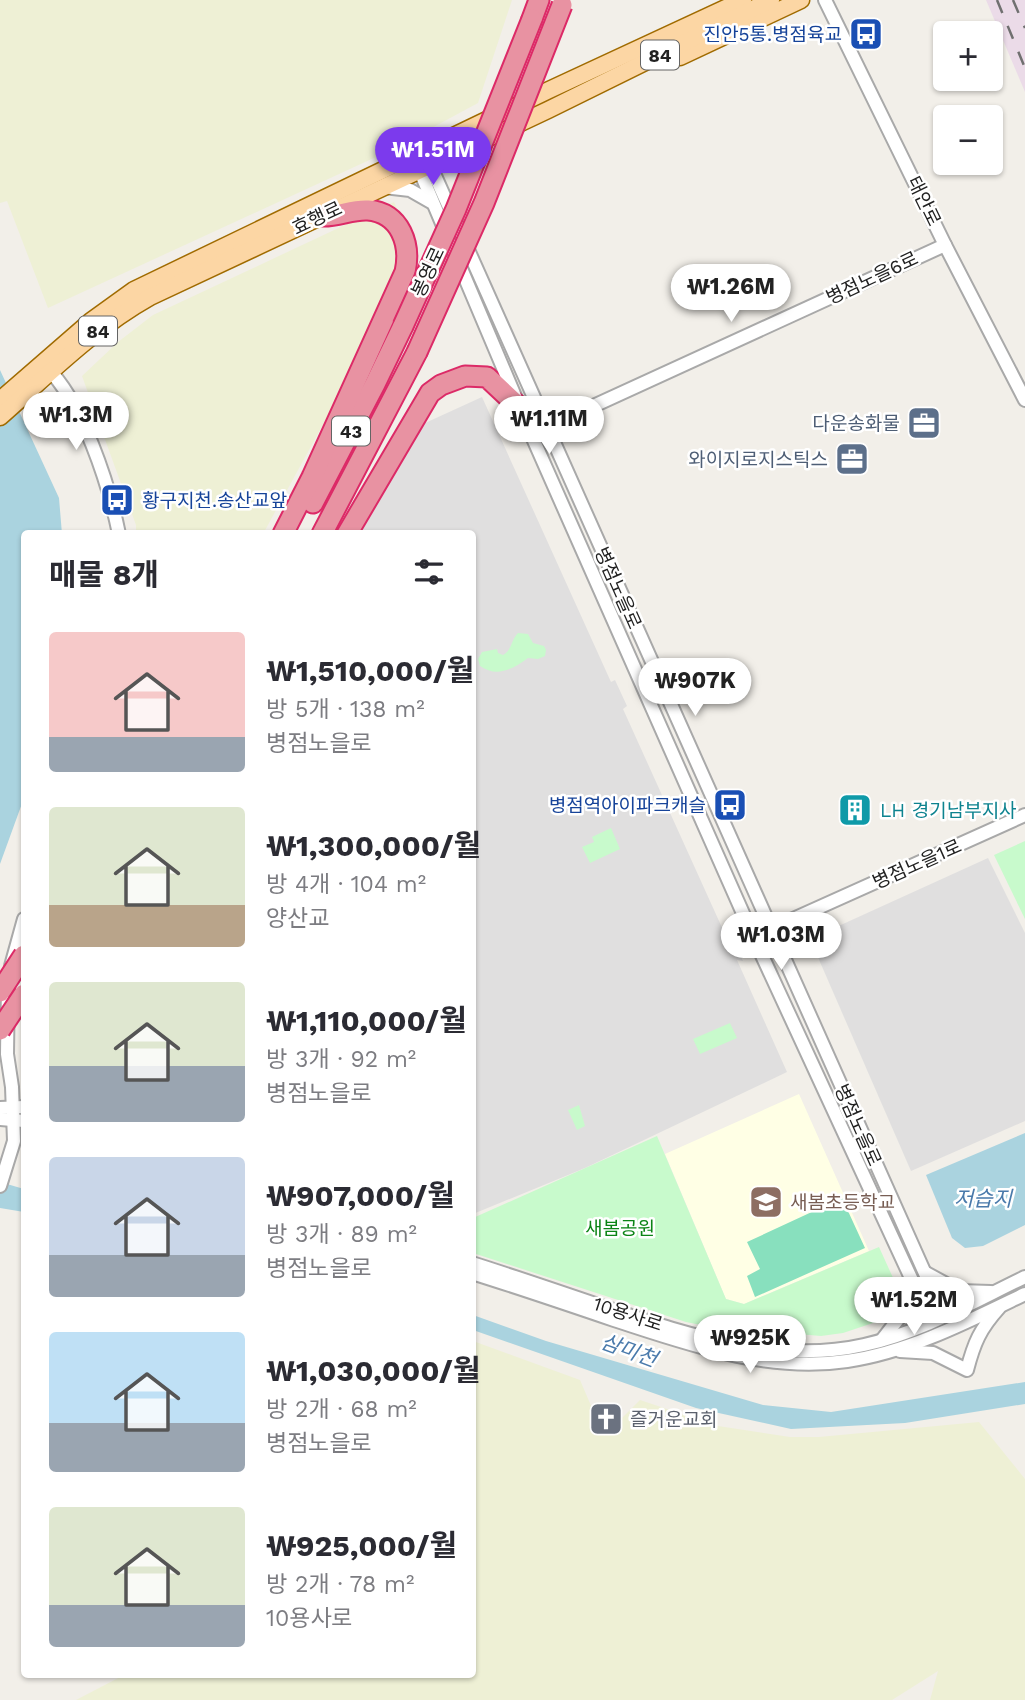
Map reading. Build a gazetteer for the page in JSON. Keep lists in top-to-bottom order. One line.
{"streets":{"highway":["봉영로","43"],"main road":["84","효행로"],"street":["태안로","병점노을6로","병점노을로","병점노을1로","10용사로"]},"crossings":[["84","효행로"],["태안로","병점노을6로"],["효행로","병점노을로"],["병점노을6로","병점노을로"],["병점노을로","병점노을1로"],["병점노을로","10용사로"]],"water":["저습지","삼미천"],"parks":["새봄공원"],"places":{"bus stop":["진안5통.병점육교","황구지천.송산교앞","병점역아이파크캐슬"],"office":["다운송화물","와이지로지스틱스"],"building":["LH 경기남부지사"],"school or university":["새봄초등학교"],"church":["즐거운교회"]},"page":{"map_buttons":["+","−"],"price":["₩1.51M","₩1.26M","₩1.3M","₩1.11M","₩907K","₩1.03M","₩1.52M","₩925K"],"heading":"매물 8개","list":[{"name":"₩1,510,000/월","note":"방 5개 · 138 m² · 병점노을로"},{"name":"₩1,300,000/월","note":"방 4개 · 104 m² · 양산교"},{"name":"₩1,110,000/월","note":"방 3개 · 92 m² · 병점노을로"},{"name":"₩907,000/월","note":"방 3개 · 89 m² · 병점노을로"},{"name":"₩1,030,000/월","note":"방 2개 · 68 m² · 병점노을로"},{"name":"₩925,000/월","note":"방 2개 · 78 m² · 10용사로"}]}}
